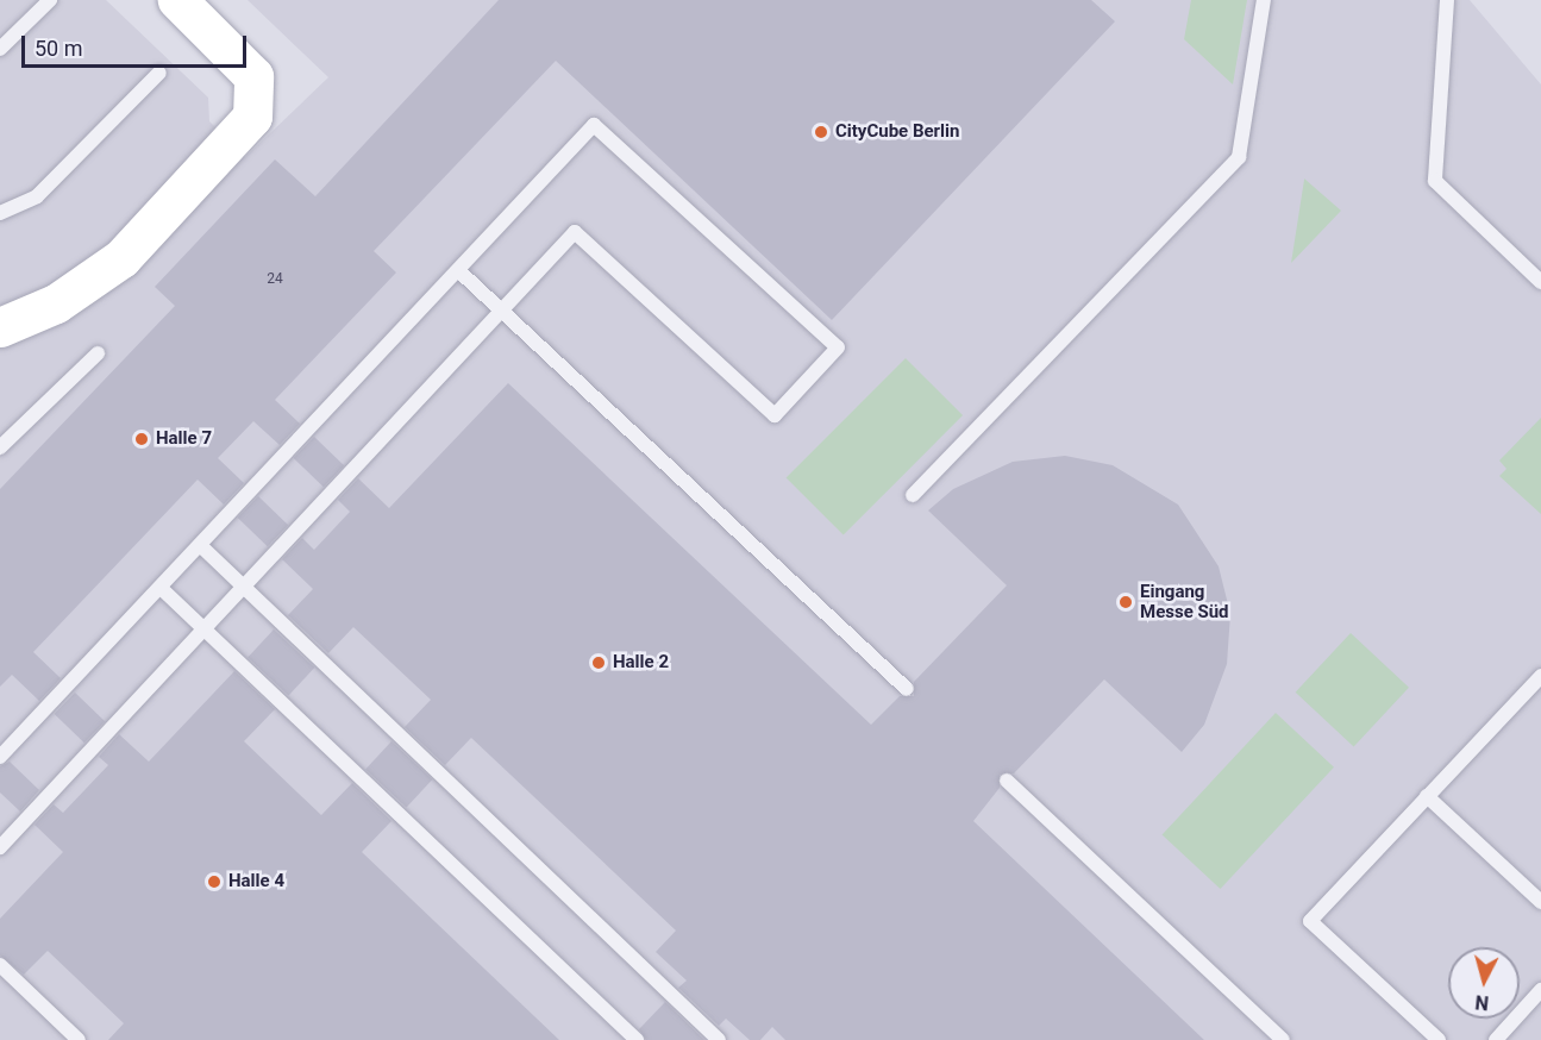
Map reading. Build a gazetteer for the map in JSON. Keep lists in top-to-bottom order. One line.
{"places":["CityCube Berlin","Halle 7","Eingang Messe Süd","Halle 2","Halle 4"],"house_numbers":["24"],"scale_bar":"50 m","north":"bottom"}
